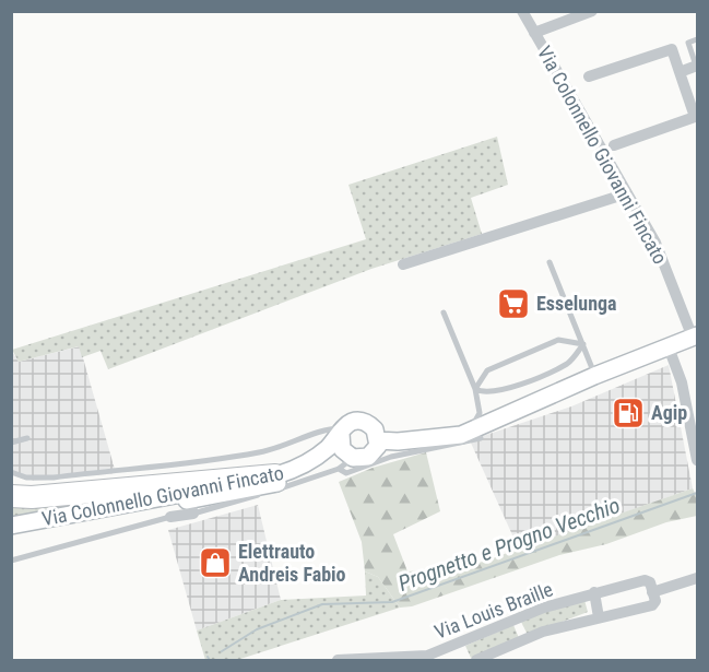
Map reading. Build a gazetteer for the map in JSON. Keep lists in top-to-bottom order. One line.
{"streets":{"main road":["Via Colonnello Giovanni Fincato"],"street":["Via Louis Braille"]},"water":["Prognetto e Progno Vecchio"],"places":{"supermarket":["Esselunga"],"fuel station":["Agip"],"shop":["Elettrauto Andreis Fabio"]}}
